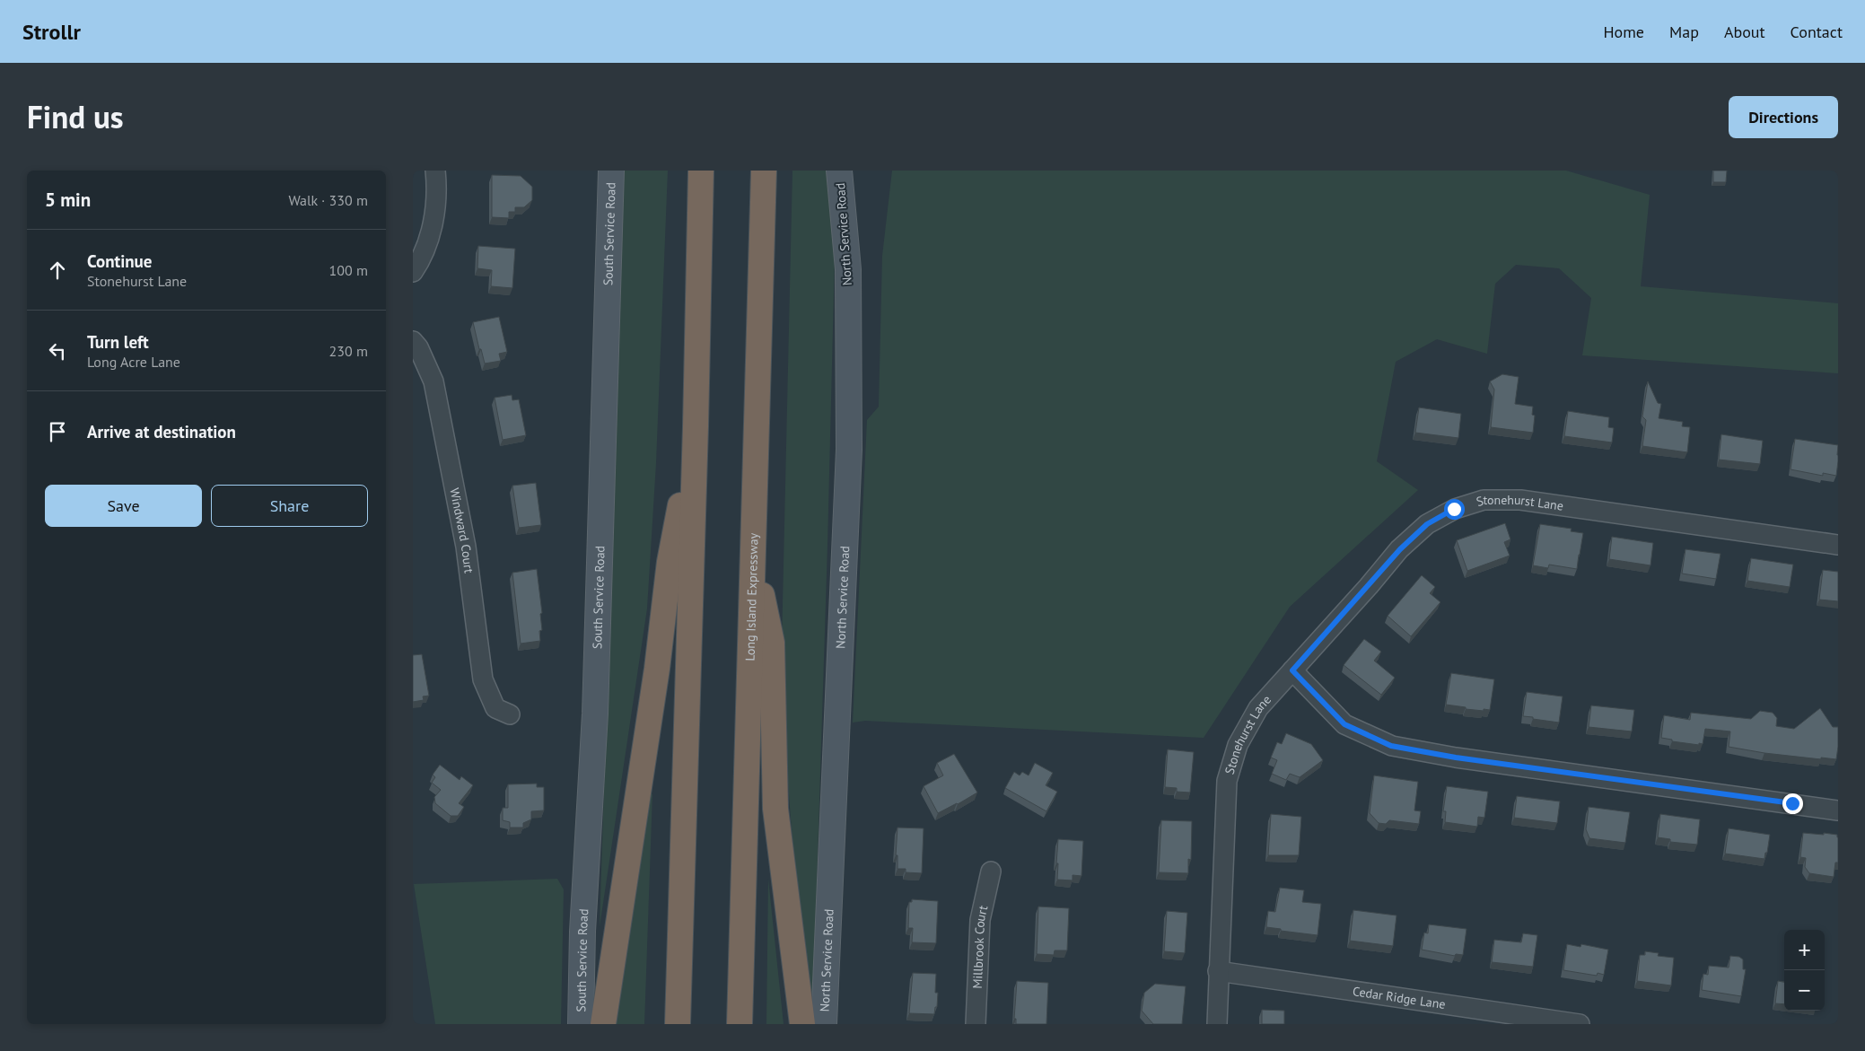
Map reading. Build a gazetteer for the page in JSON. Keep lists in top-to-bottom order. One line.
{"streets":{"highway":["Long Island Expressway"],"main road":["South Service Road","North Service Road"],"street":["Stonehurst Lane","Windward Court","Millbrook Court","Cedar Ridge Lane"]},"crossings":[["Stonehurst Lane","Cedar Ridge Lane"]],"page":{"header":"Strollr","nav":["Home","Map","About","Contact"],"title":"Find us","buttons":["Directions",["Save","Share"]],"heading":["5 min","Walk · 330 m"],"list":[["Continue","Stonehurst Lane","100 m"],["Turn left","Long Acre Lane","230 m"],"Arrive at destination"],"map_buttons":["+","−"]}}
